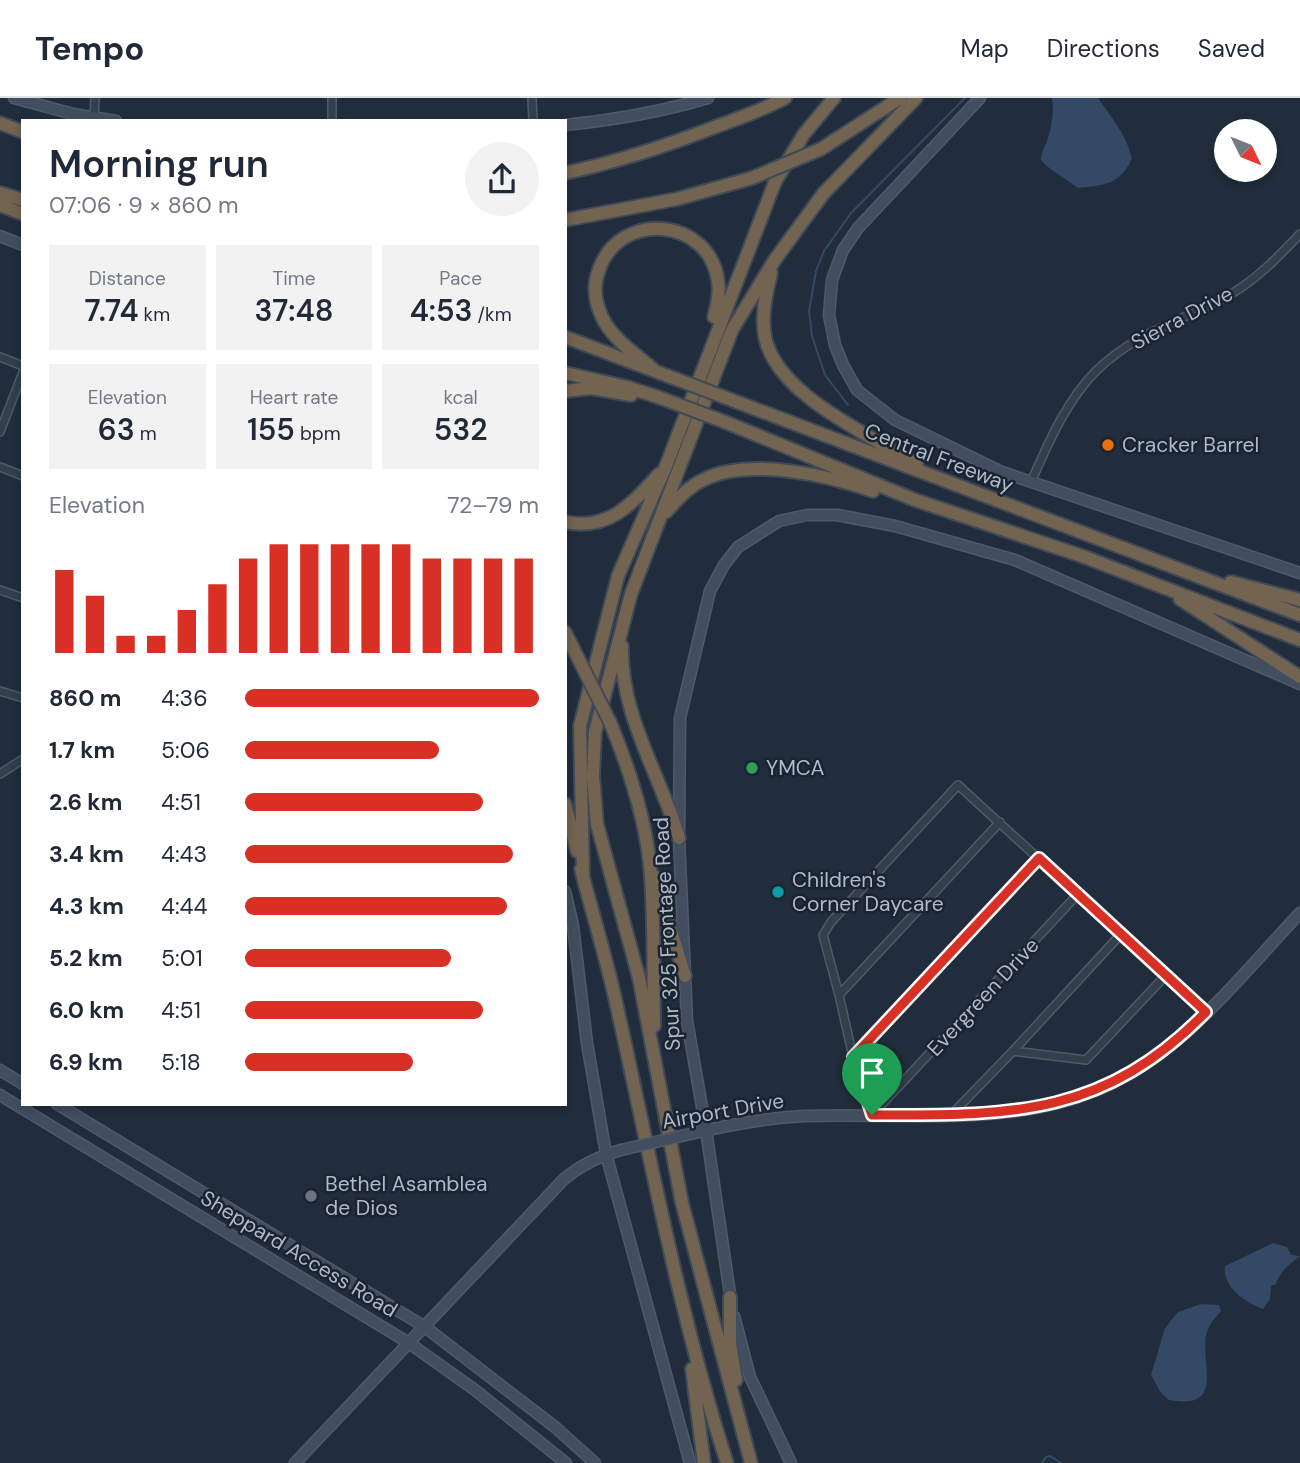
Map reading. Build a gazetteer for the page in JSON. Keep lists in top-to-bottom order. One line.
{"streets":{"highway":["Central Freeway"],"main road":["Spur 325 Frontage Road","Airport Drive","Sheppard Access Road"],"street":["Sierra Drive","Evergreen Drive"]},"crossings":[["Sierra Drive","Central Freeway"],["Spur 325 Frontage Road","Airport Drive"],["Evergreen Drive","Airport Drive"],["Airport Drive","Sheppard Access Road"]],"places":["Cracker Barrel","YMCA","Children's Corner Daycare","Bethel Asamblea de Dios"],"north":"bottom right","page":{"header":"Tempo","nav":["Map","Directions","Saved"],"heading":["Morning run","07:06 · 9 × 860 m"],"stats":[["Distance","7.74 km"],["Time","37:48"],["Pace","4:53 /km"],["Elevation","63 m"],["Heart rate","155 bpm"],["kcal","532"]],"chart":["Elevation","72–79 m"],"list":[{"name":"860 m","note":"4:36"},{"name":"1.7 km","note":"5:06"},{"name":"2.6 km","note":"4:51"},{"name":"3.4 km","note":"4:43"},{"name":"4.3 km","note":"4:44"},{"name":"5.2 km","note":"5:01"},{"name":"6.0 km","note":"4:51"},{"name":"6.9 km","note":"5:18"}]}}
